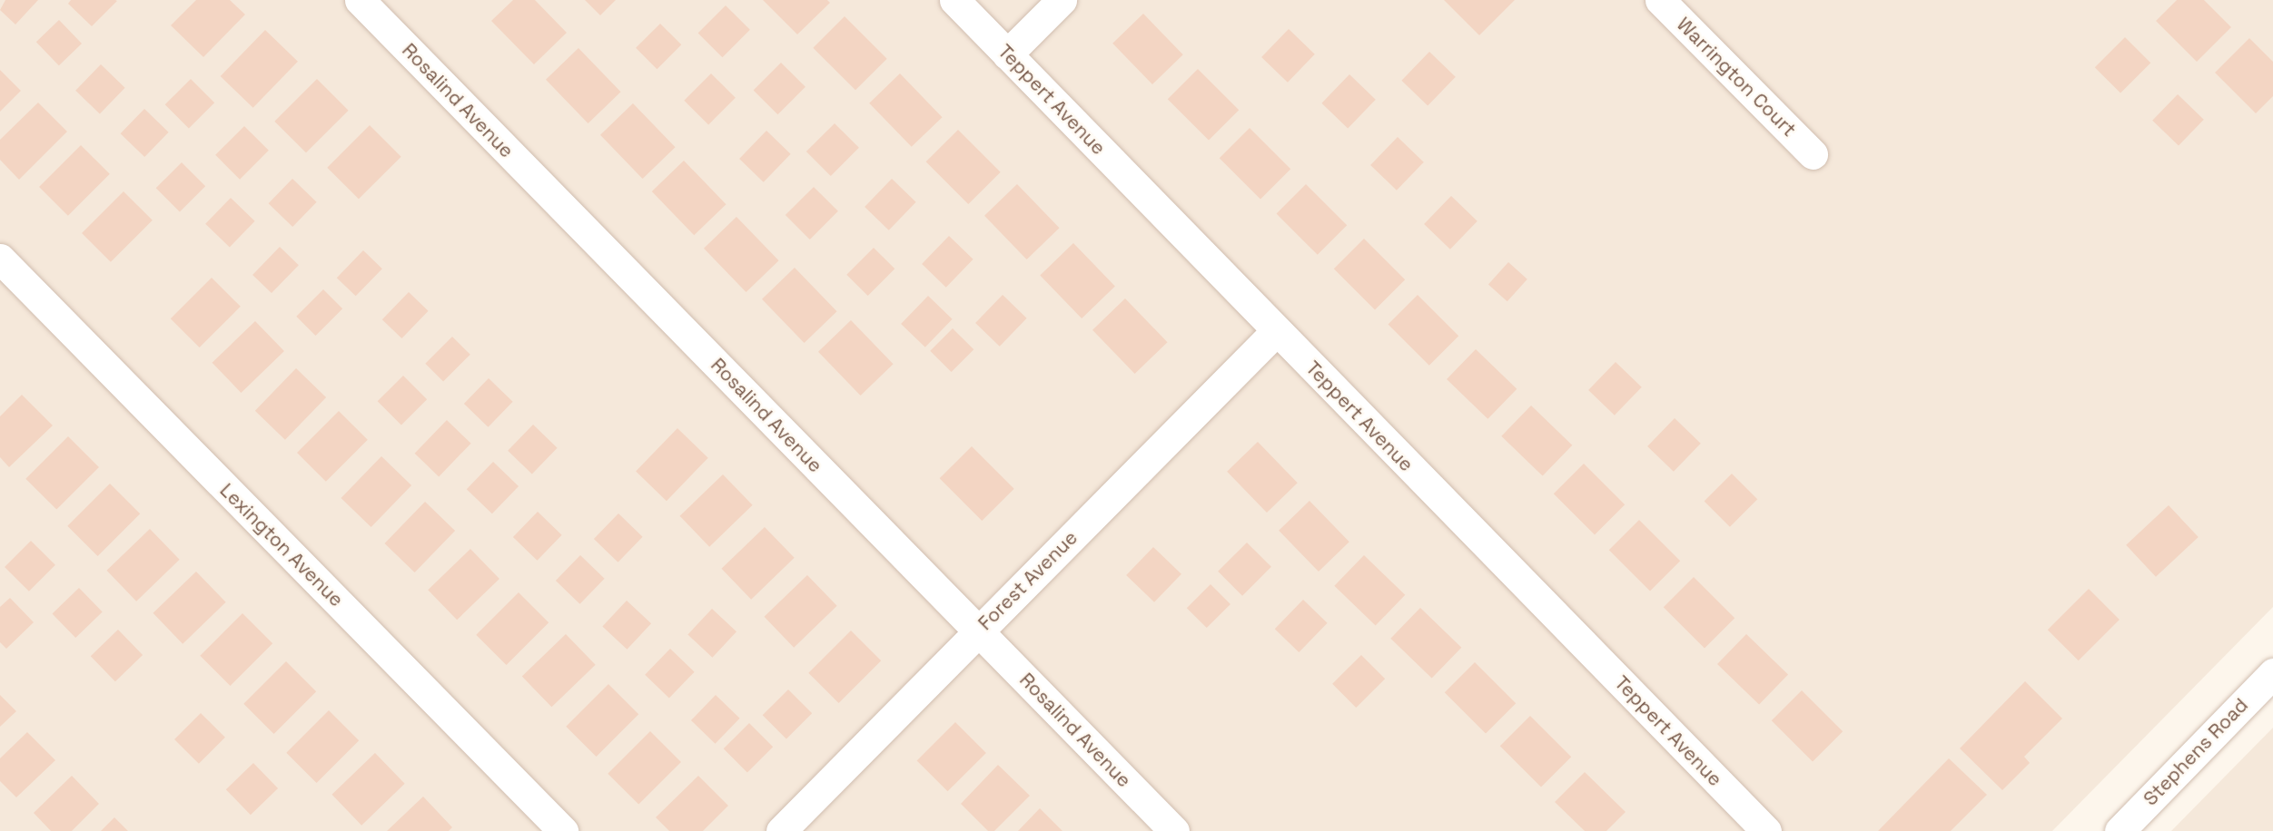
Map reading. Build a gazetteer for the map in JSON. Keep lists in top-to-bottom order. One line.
{"streets":{"street":["Warrington Court","Teppert Avenue","Rosalind Avenue","Lexington Avenue","Forest Avenue","Stephens Road"]},"crossings":[["Teppert Avenue","Forest Avenue"],["Rosalind Avenue","Forest Avenue"]]}
